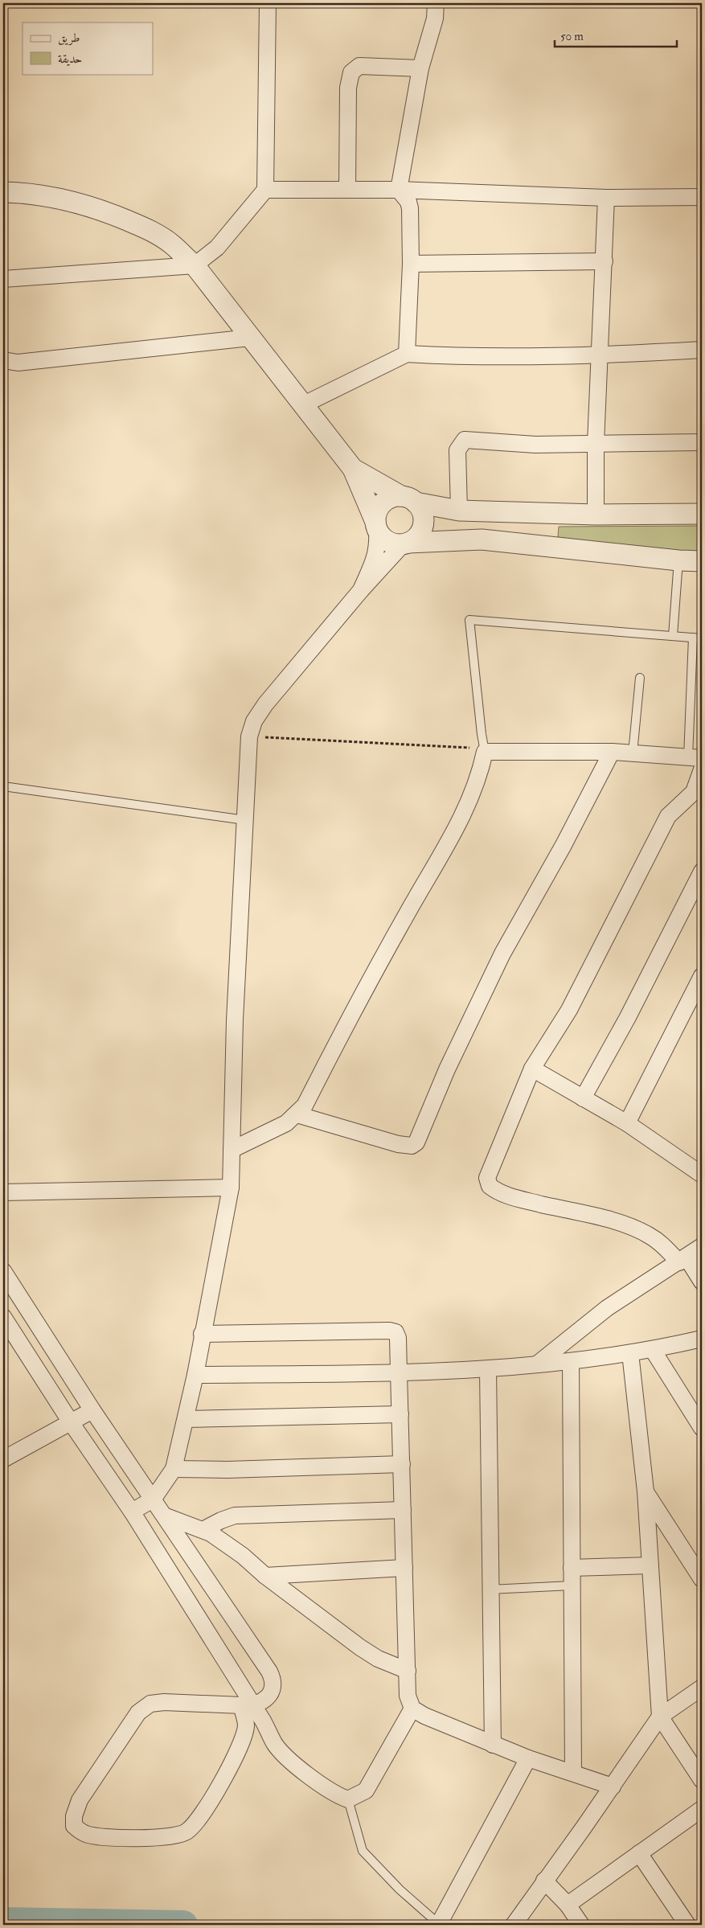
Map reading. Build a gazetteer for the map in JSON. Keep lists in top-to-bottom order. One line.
{"legend":["طريق","حديقة"],"scale_bar":"50 m"}
